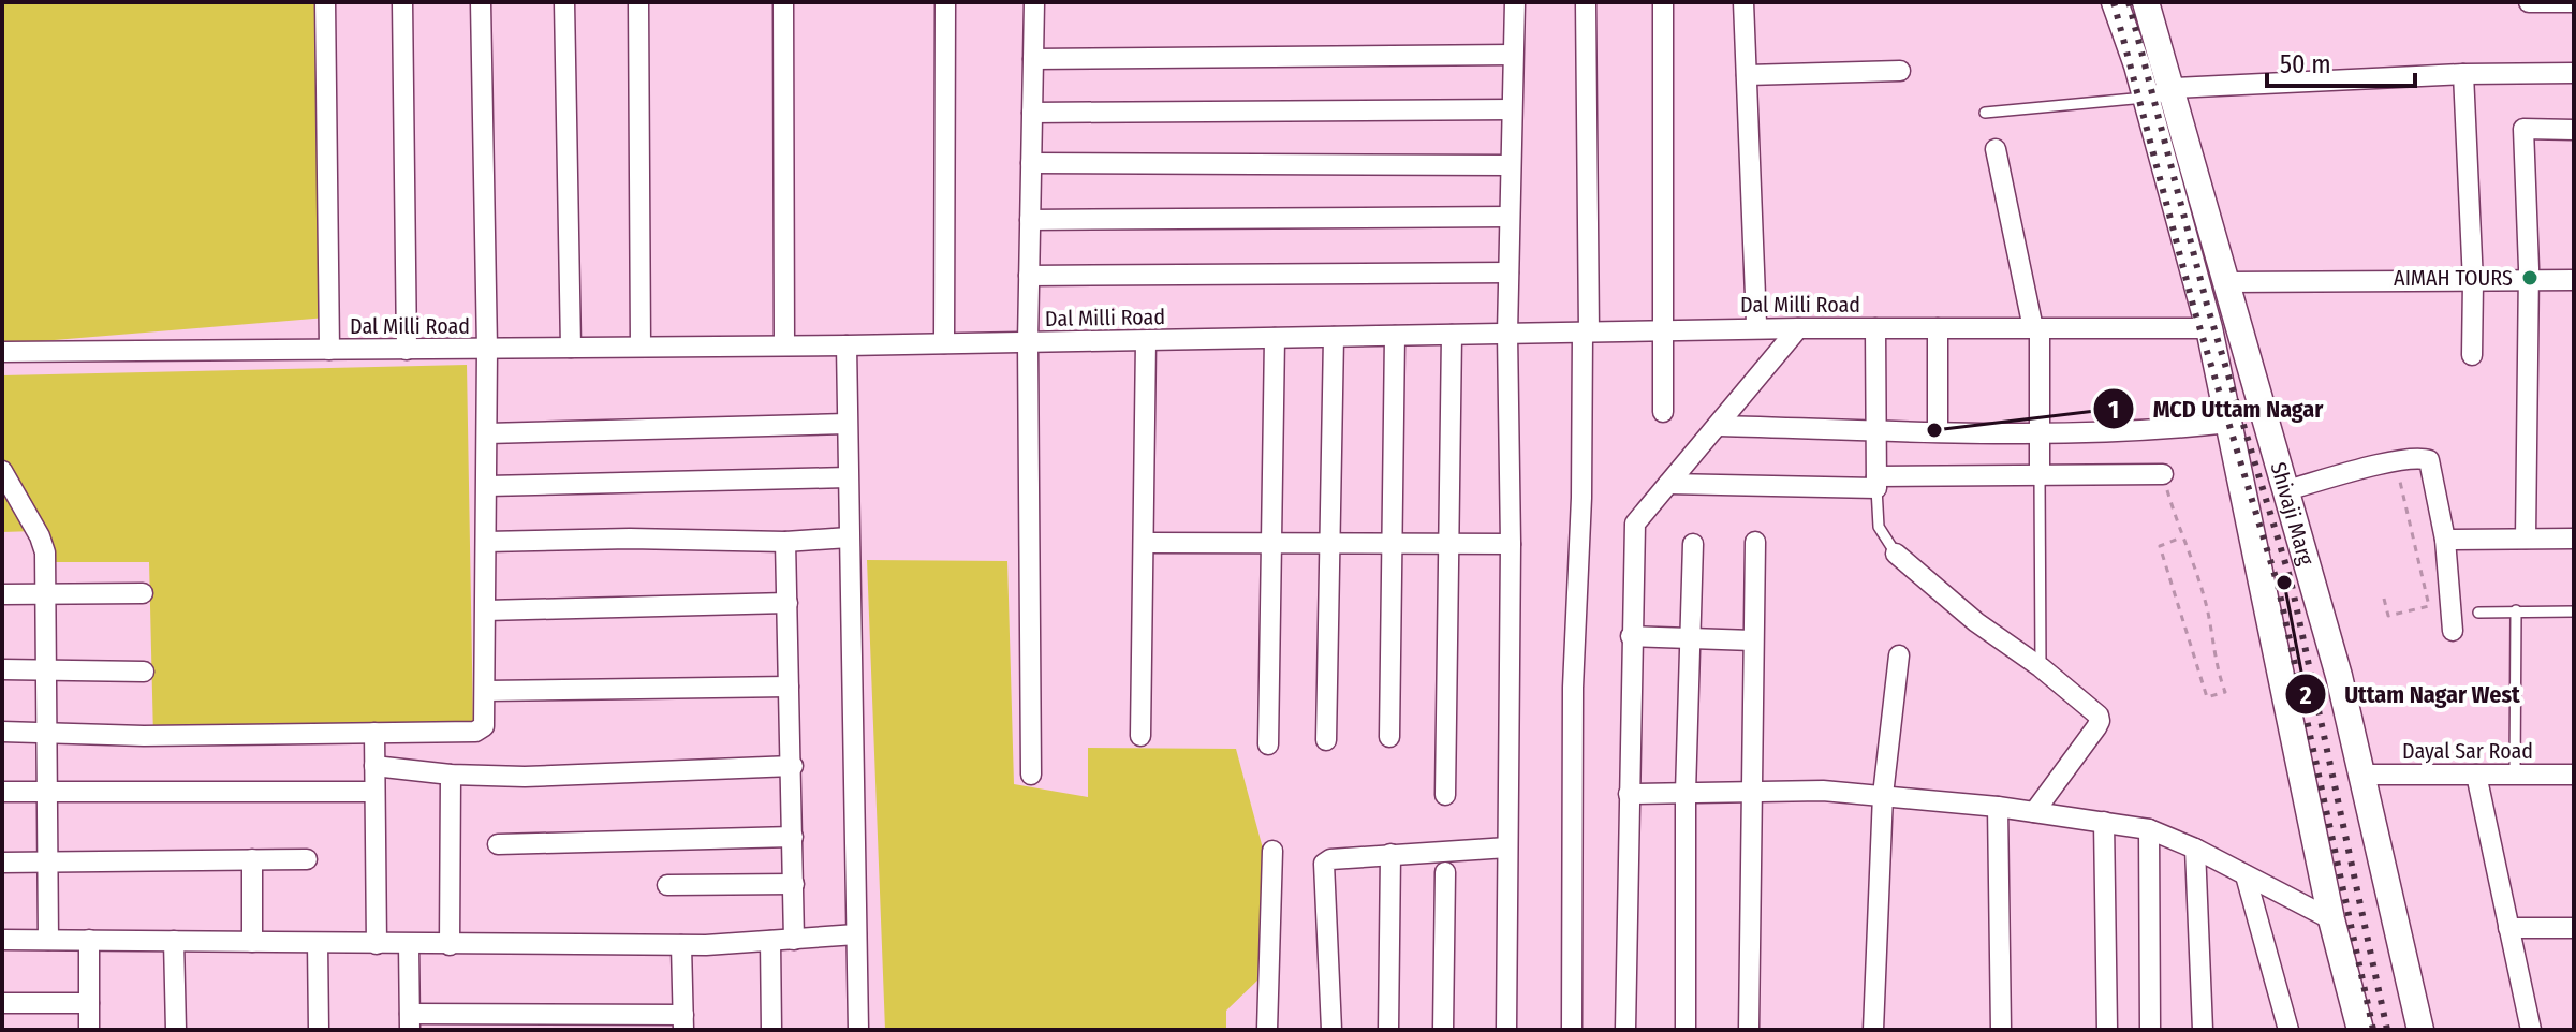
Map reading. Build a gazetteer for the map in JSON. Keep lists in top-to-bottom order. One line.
{"streets":{"main road":["Shivaji Marg"],"street":["Dal Milli Road","Dayal Sar Road"]},"crossings":[["Dal Milli Road","Shivaji Marg"],["Shivaji Marg","Dayal Sar Road"]],"places":["AIMAH TOURS","MCD Uttam Nagar","Uttam Nagar West"],"scale_bar":"50 m"}
